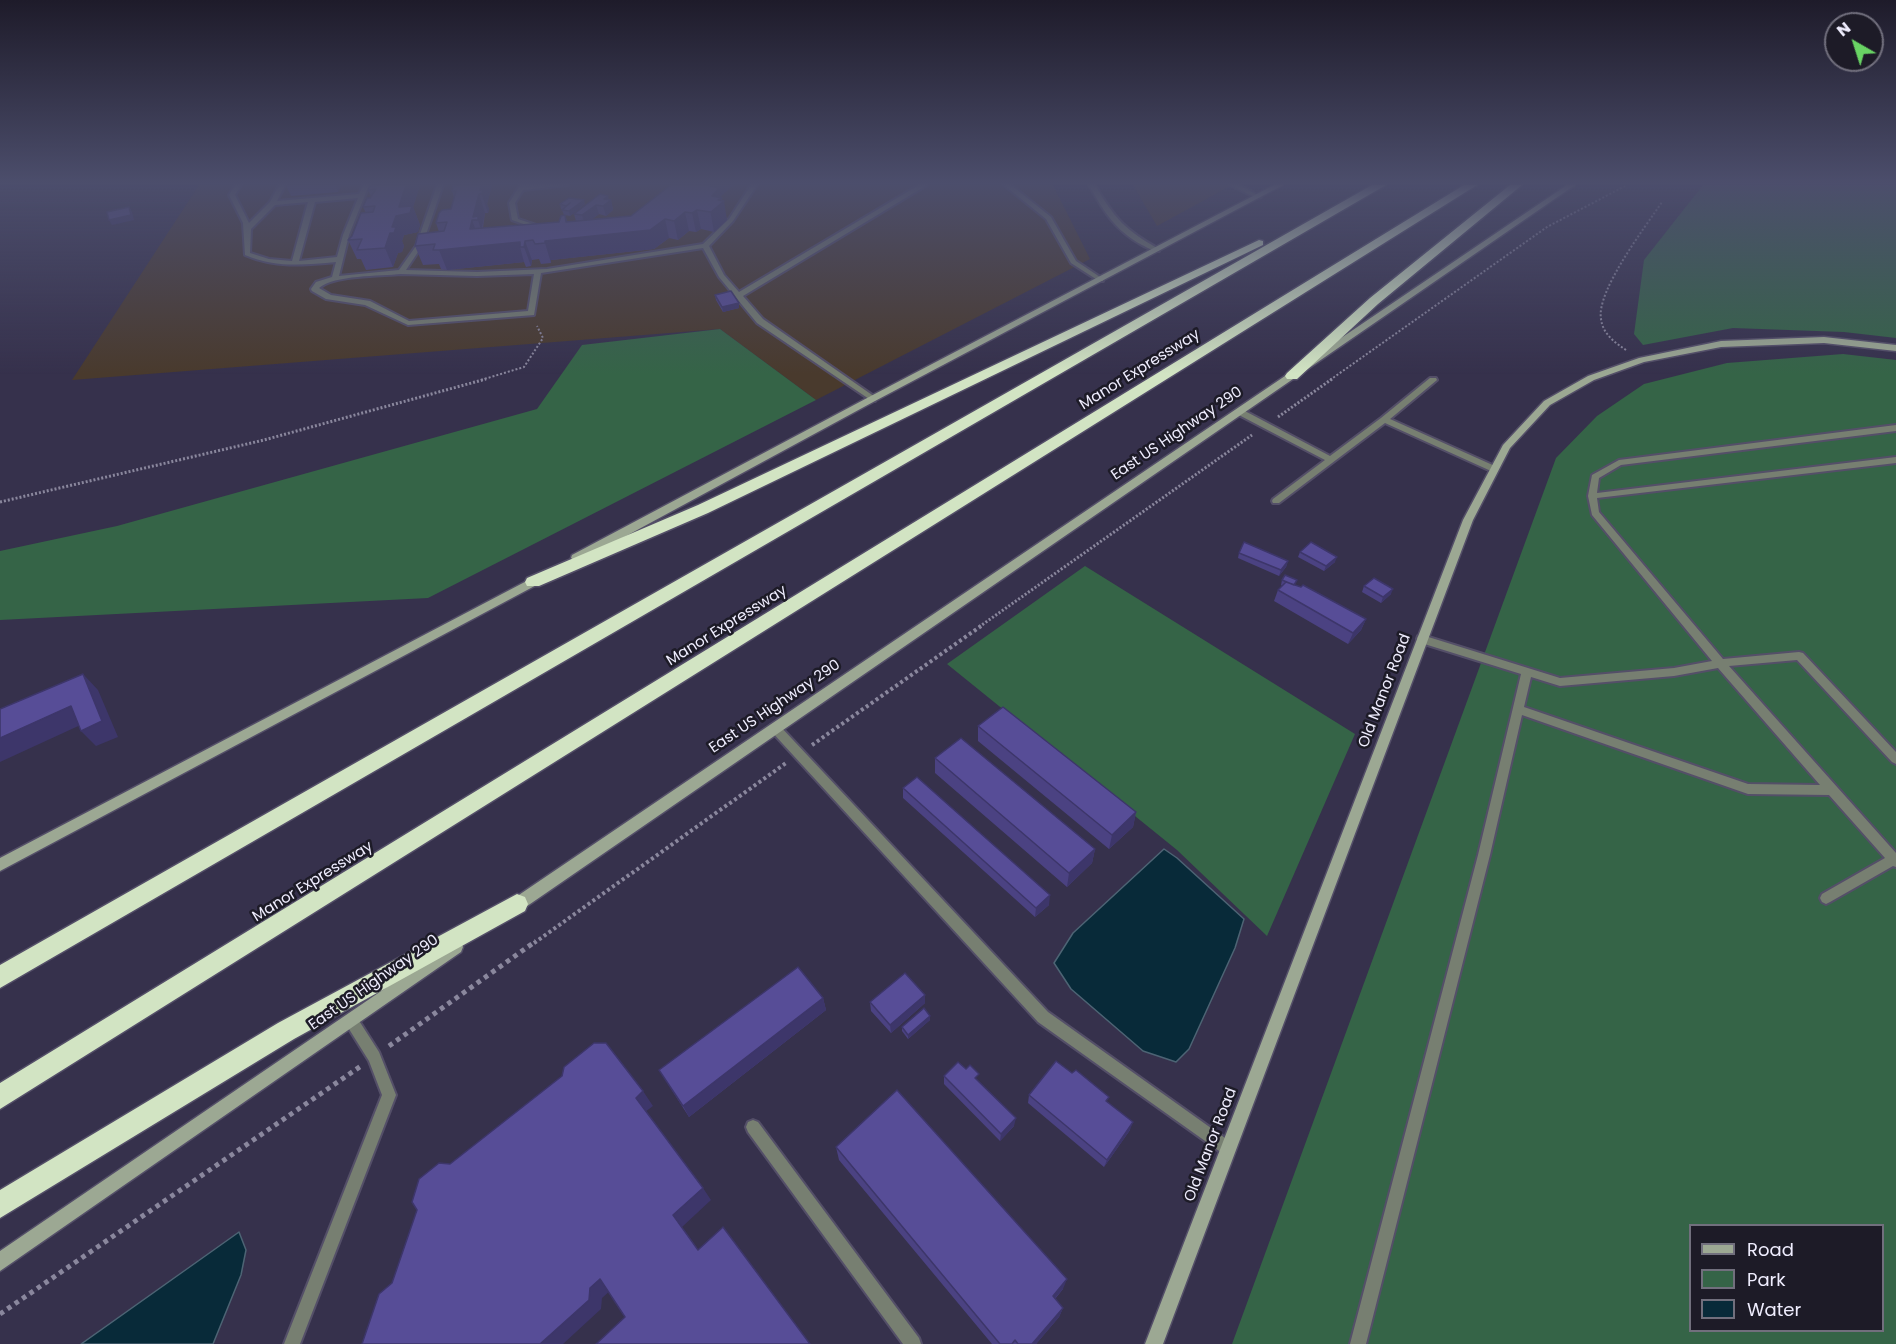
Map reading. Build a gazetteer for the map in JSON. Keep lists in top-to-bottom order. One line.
{"streets":{"highway":["Manor Expressway"],"main road":["East US Highway 290","Old Manor Road"]},"legend":["Road","Park","Water"],"north":"top left"}
